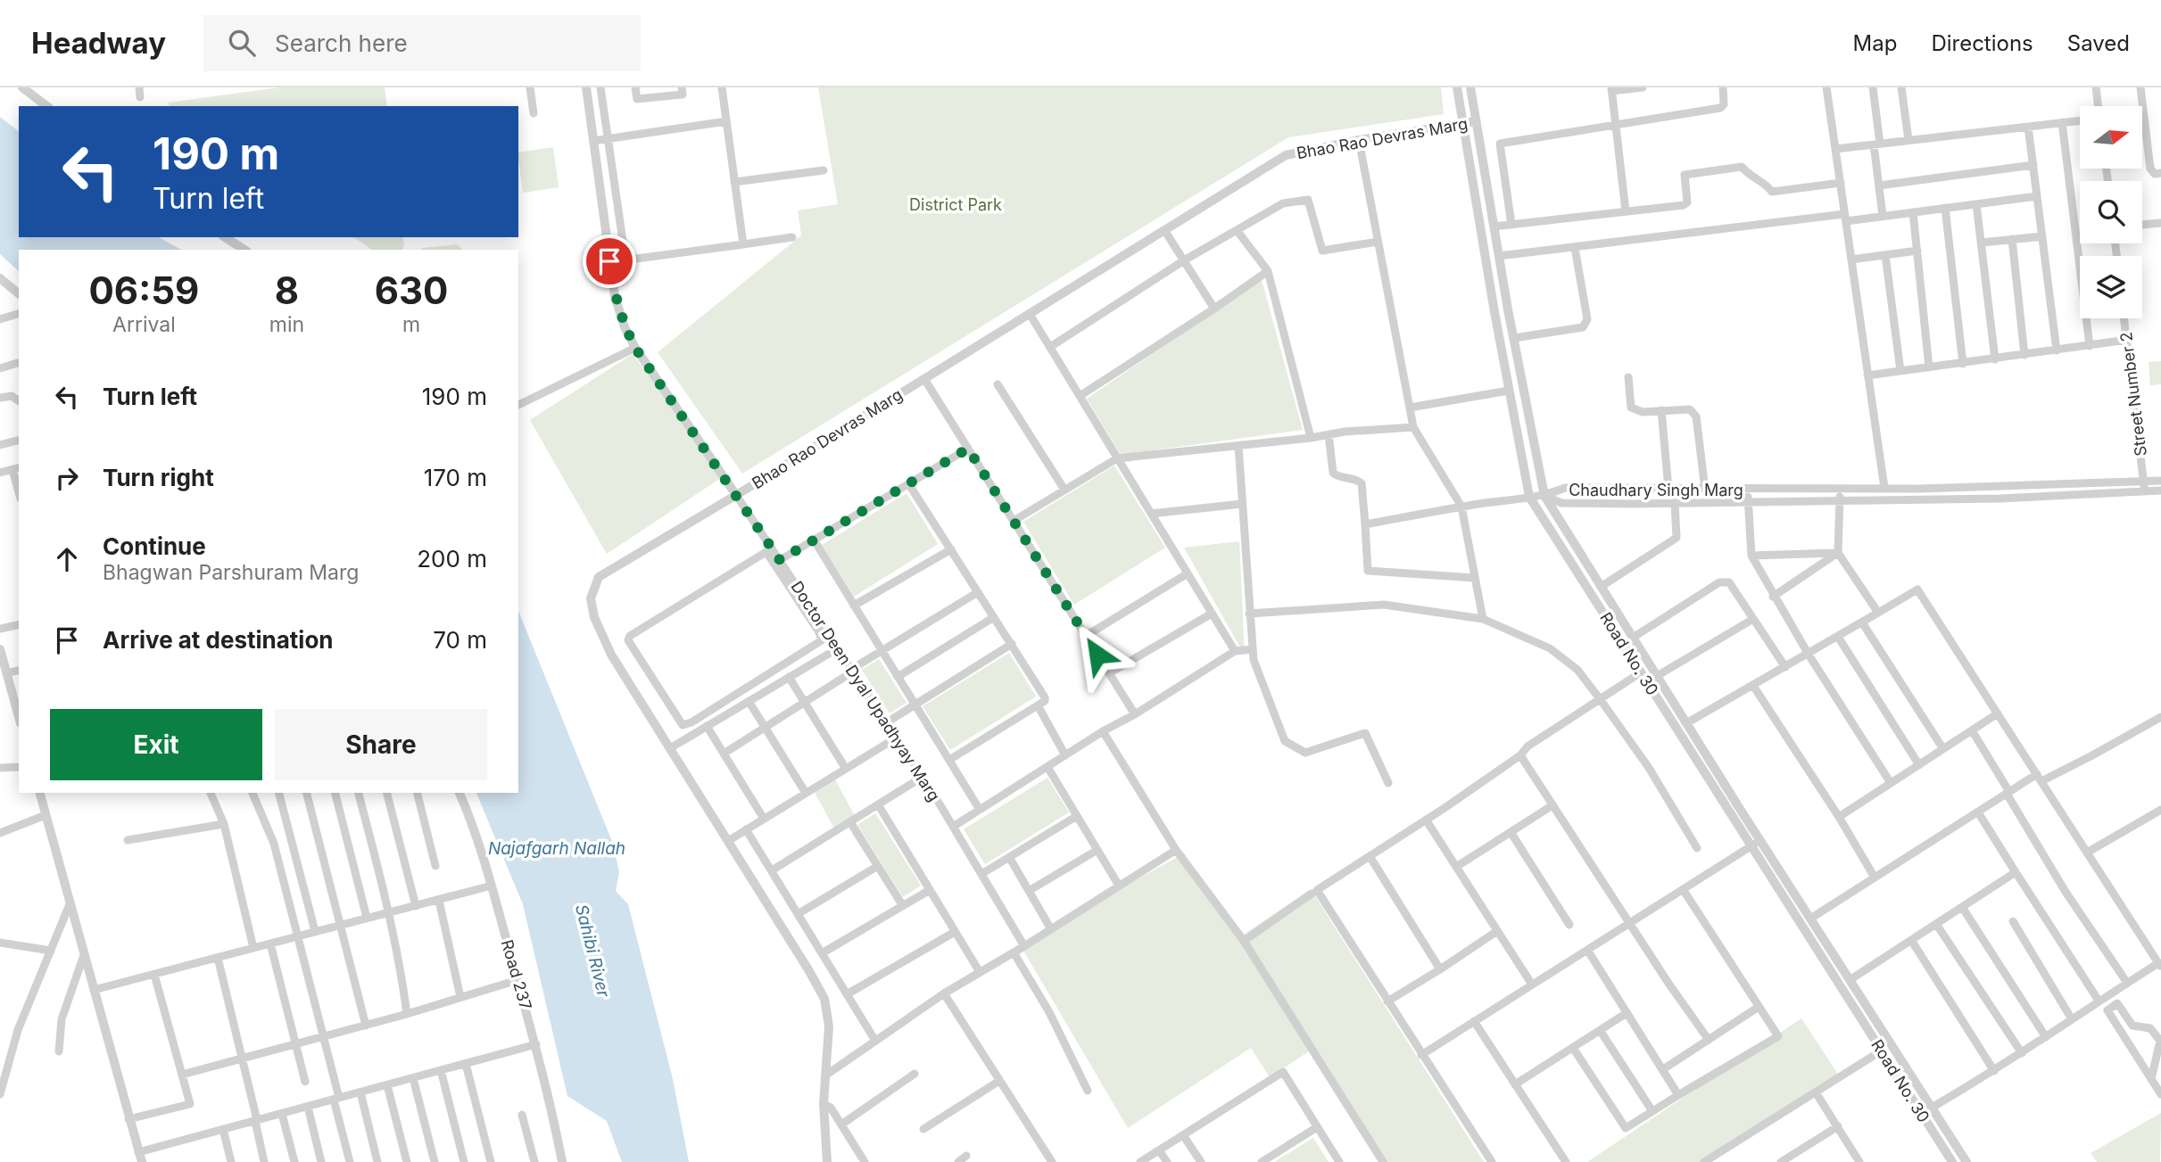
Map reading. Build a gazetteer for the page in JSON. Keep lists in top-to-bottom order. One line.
{"streets":{"street":["Bhao Rao Devras Marg","Street Number 2","Chaudhary Singh Marg","Road No. 30","Doctor Deen Dyal Upadhyay Marg","Road 237"]},"crossings":[["Bhao Rao Devras Marg","Road No. 30"],["Bhao Rao Devras Marg","Doctor Deen Dyal Upadhyay Marg"],["Street Number 2","Chaudhary Singh Marg"],["Chaudhary Singh Marg","Road No. 30"]],"water":["Najafgarh Nallah","Sahibi River"],"parks":["District Park"],"north":"right","page":{"header":"Headway","search":"Search here","nav":["Map","Directions","Saved"],"turn":["190 m","Turn left"],"eta":["06:59","Arrival","8","min","630","m"],"list":[{"name":"Turn left","value":"190 m"},{"name":"Turn right","value":"170 m"},{"name":"Continue","note":"Bhagwan Parshuram Marg","value":"200 m"},{"name":"Arrive at destination","value":"70 m"}],"buttons":["Exit","Share"]}}
